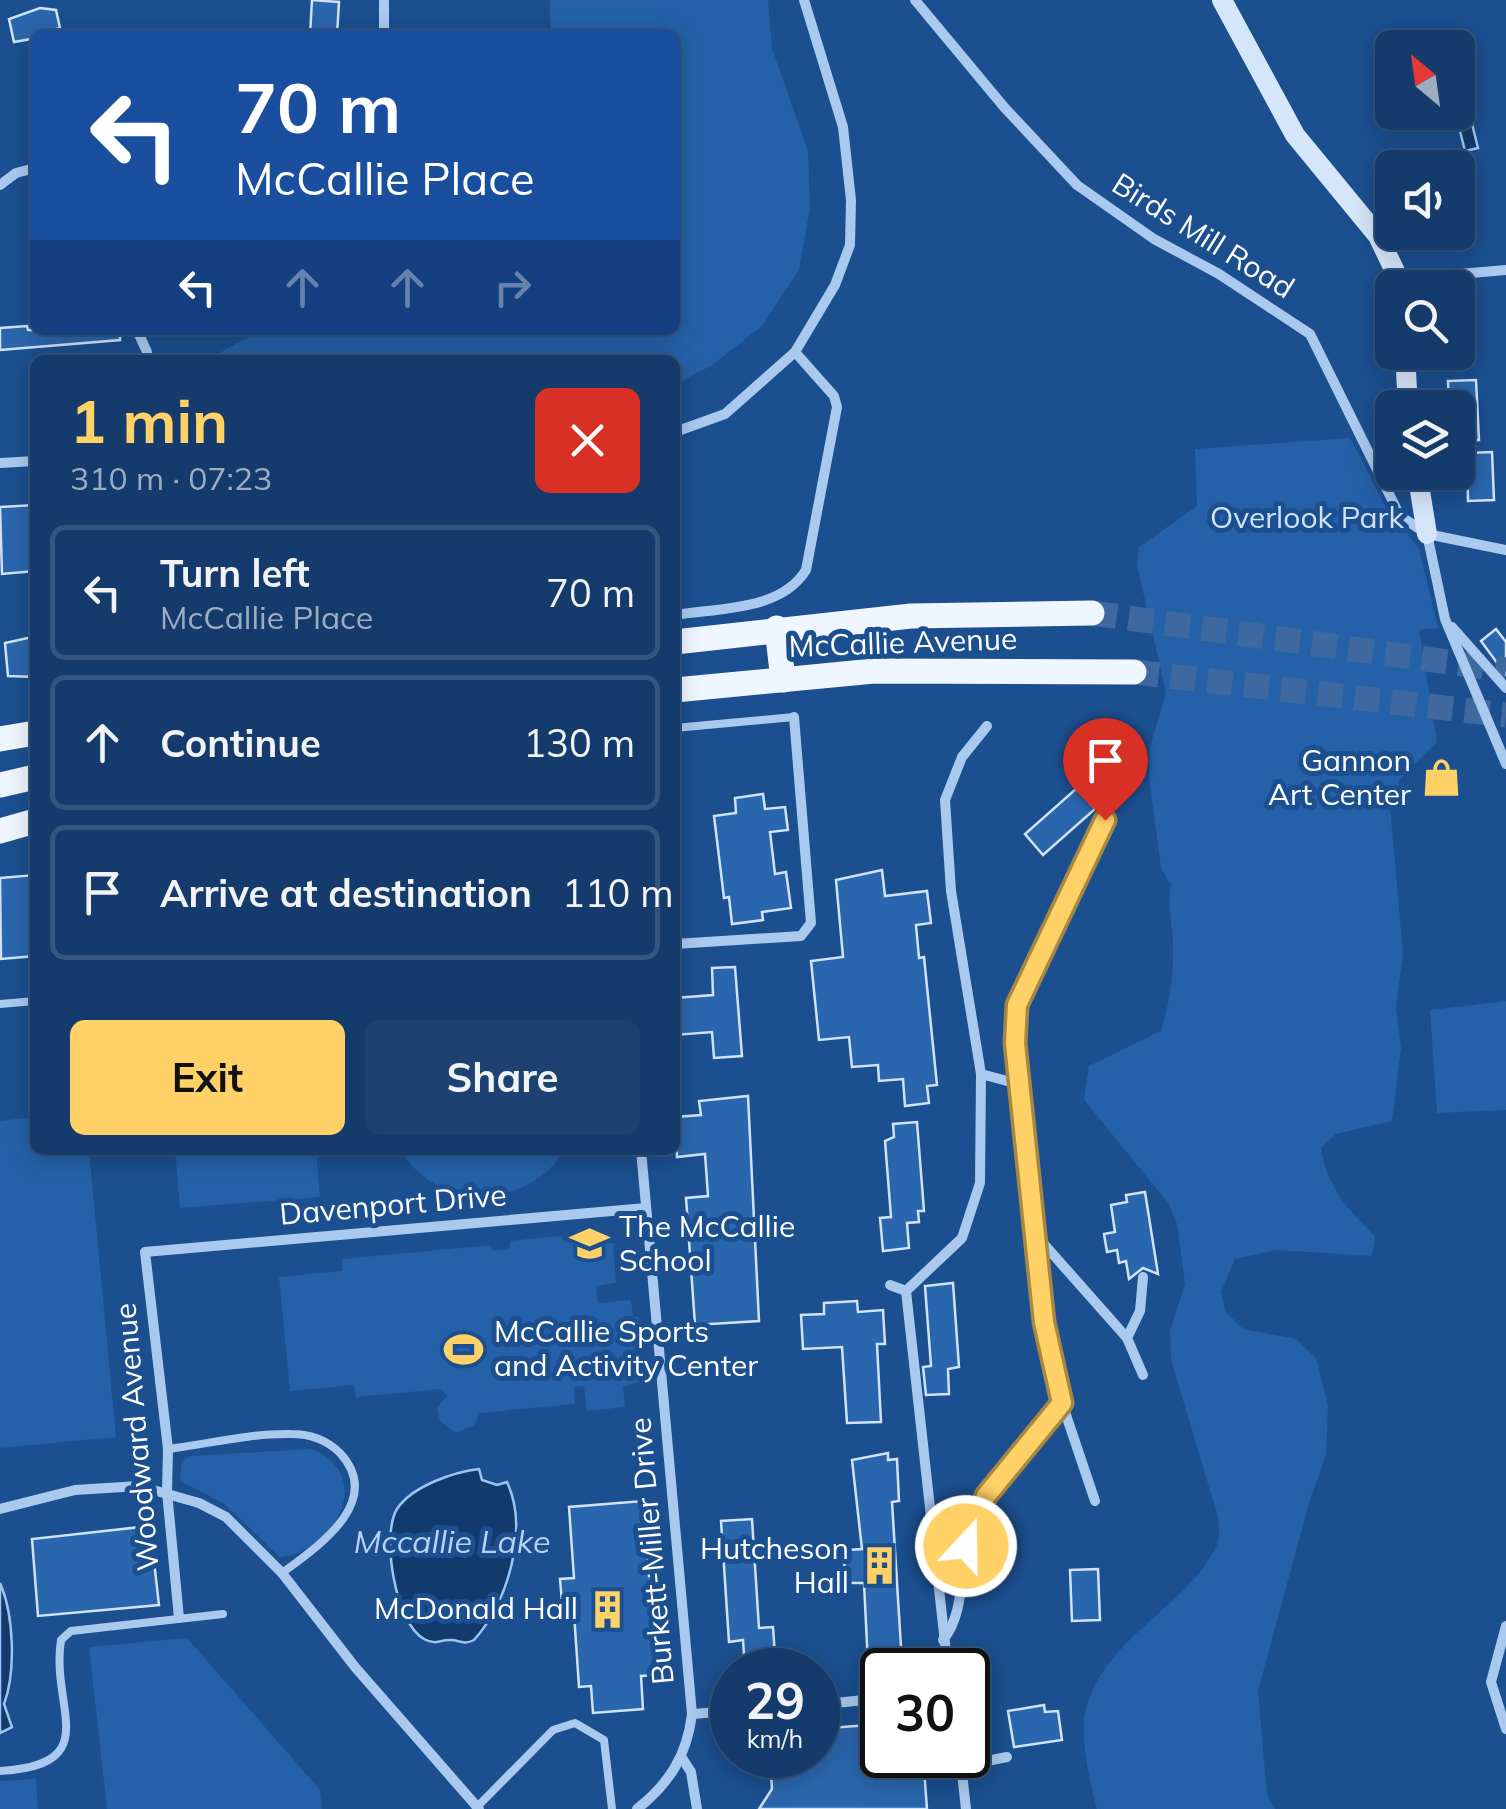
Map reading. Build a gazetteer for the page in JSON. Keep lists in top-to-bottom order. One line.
{"streets":{"main road":["McCallie Avenue"],"street":["Birds Mill Road","Davenport Drive","Woodward Avenue","Burkett-Miller Drive"]},"crossings":[["Davenport Drive","Woodward Avenue"],["Davenport Drive","Burkett-Miller Drive"]],"water":["Mccallie Lake"],"parks":["Overlook Park"],"places":{"shop":["Gannon Art Center"],"school or university":["The McCallie School"],"sports":["McCallie Sports and Activity Center"],"building":["Hutcheson Hall","McDonald Hall"]},"north":"top left","page":{"turn":["70 m","McCallie Place"],"heading":["1 min","310 m · 07:23"],"list":[{"name":"Turn left","note":"McCallie Place","value":"70 m"},{"name":"Continue","value":"130 m"},{"name":"Arrive at destination","value":"110 m"}],"buttons":["Exit","Share"],"speed":"29 km/h","limit":"30"}}
